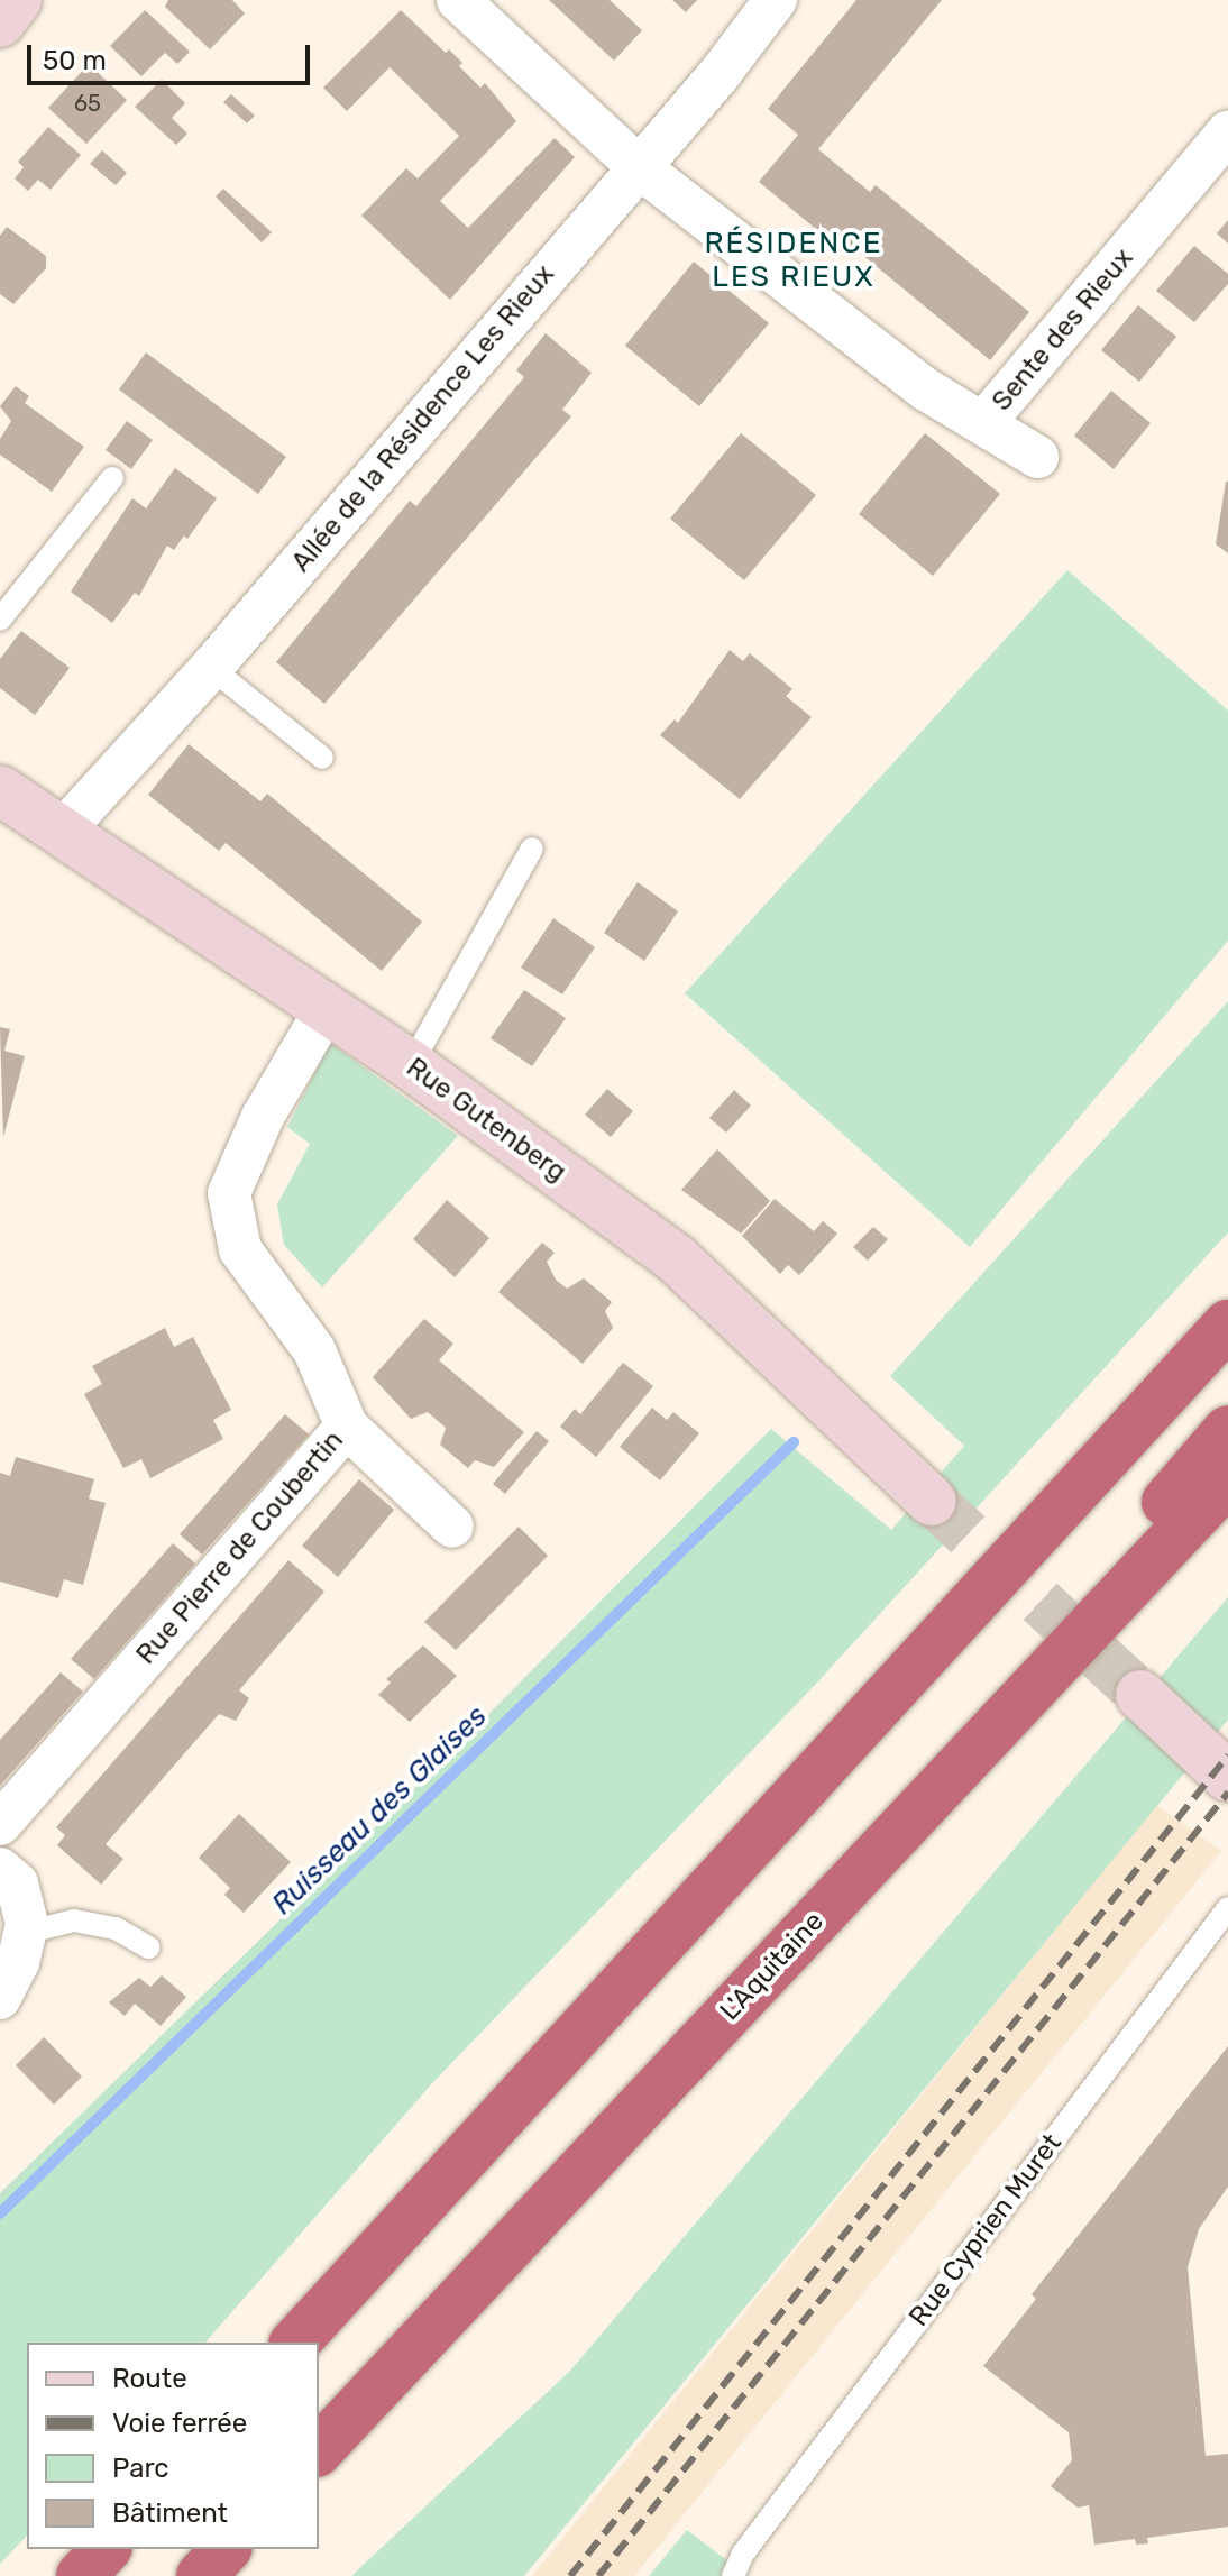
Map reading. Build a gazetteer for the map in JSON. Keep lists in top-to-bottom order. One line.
{"streets":{"highway":["L'Aquitaine"],"street":["Sente des Rieux","Allée de la Résidence Les Rieux","Rue Gutenberg","Rue Pierre de Coubertin"],"lane":["Rue Cyprien Muret"]},"crossings":[["Sente des Rieux","Allée de la Résidence Les Rieux"],["Allée de la Résidence Les Rieux","Rue Gutenberg"],["Rue Gutenberg","Rue Pierre de Coubertin"]],"districts":["RÉSIDENCE LES RIEUX"],"water":["Ruisseau des Glaises"],"house_numbers":["65"],"legend":["Route","Voie ferrée","Parc","Bâtiment"],"scale_bar":"50 m"}
